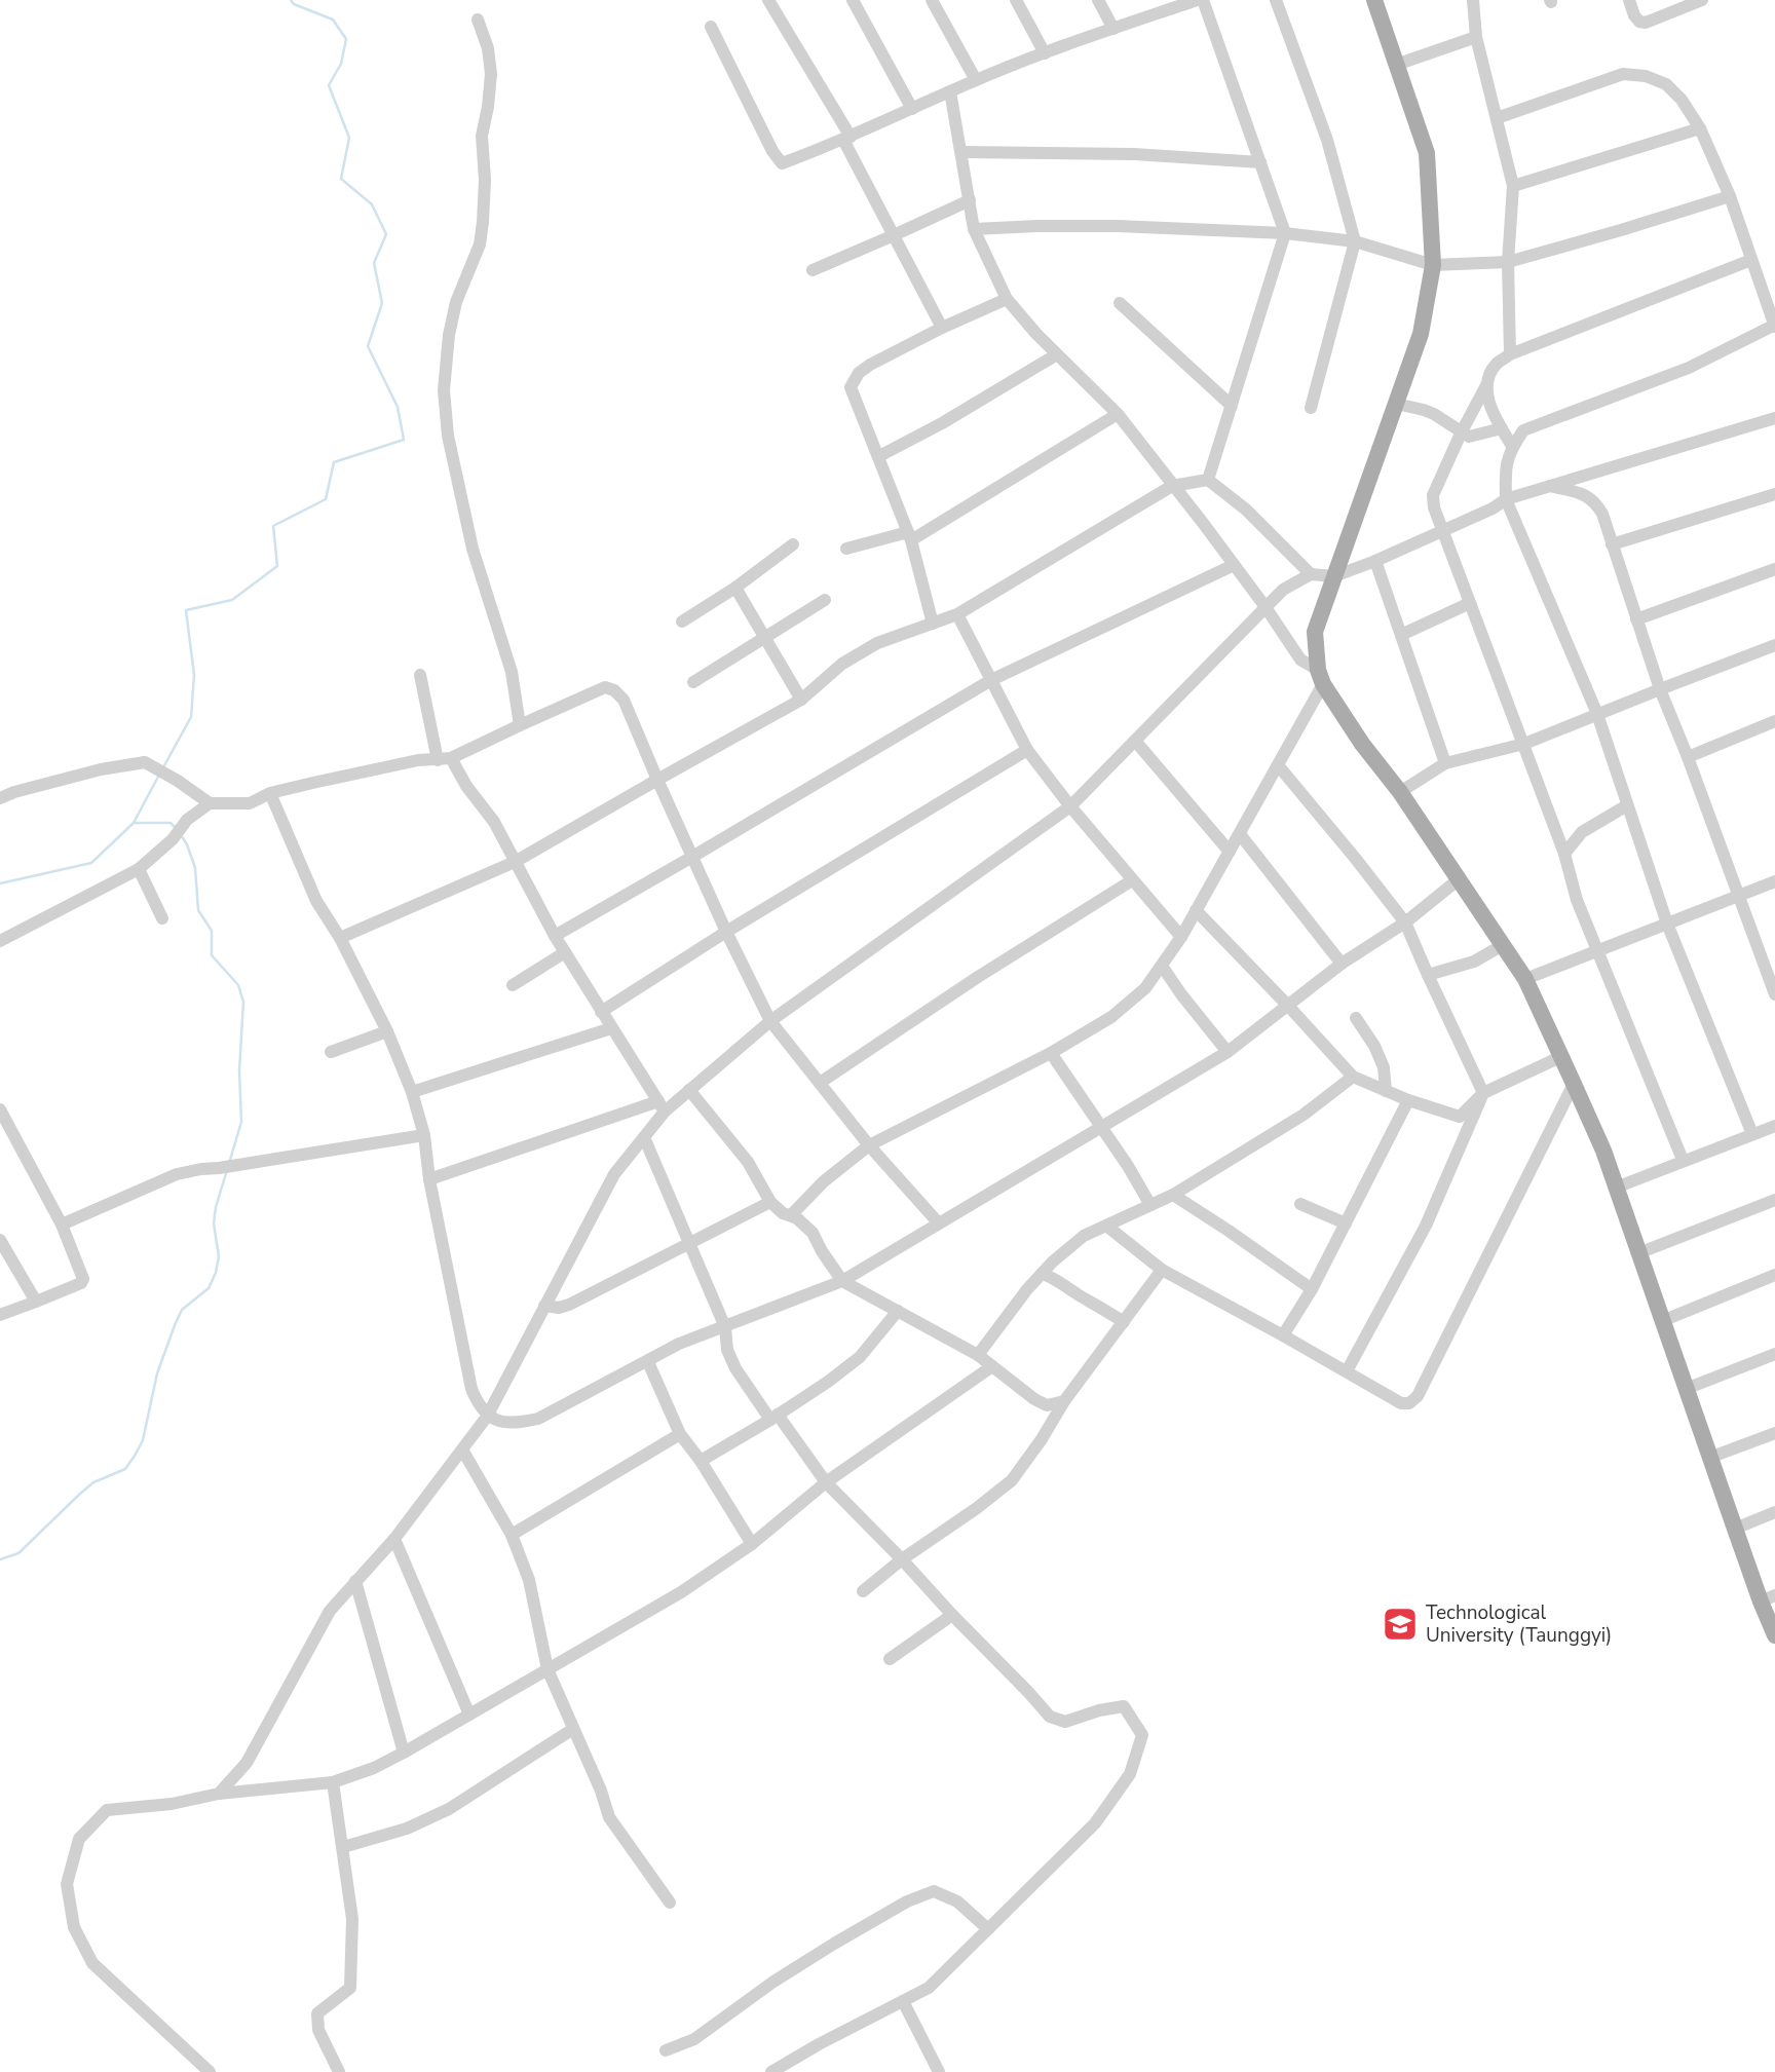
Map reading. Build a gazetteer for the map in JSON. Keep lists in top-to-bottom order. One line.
{"places":{"school or university":["Technological University (Taunggyi)"]}}
